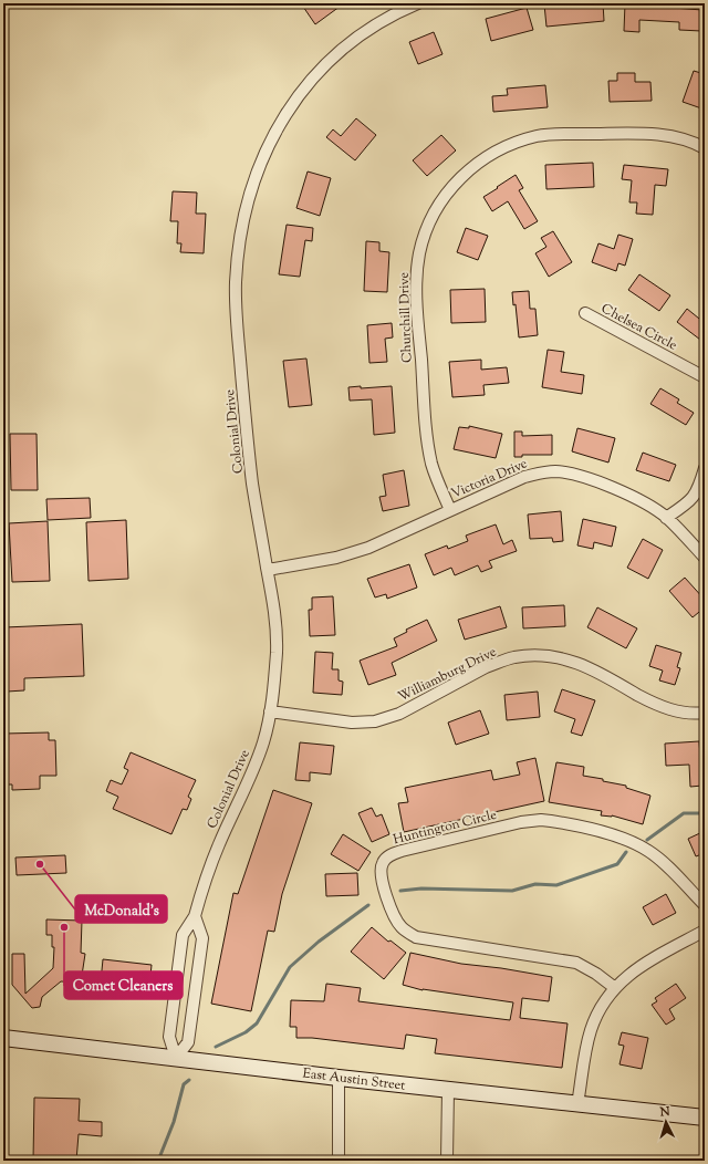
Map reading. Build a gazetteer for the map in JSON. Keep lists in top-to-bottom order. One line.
{"streets":{"main road":["East Austin Street"],"street":["Churchill Drive","Chelsea Circle","Colonial Drive","Victoria Drive","Williamburg Drive","Huntington Circle"]},"crossings":[["Churchill Drive","Victoria Drive"],["Colonial Drive","Victoria Drive"],["Colonial Drive","Williamburg Drive"],["Colonial Drive","East Austin Street"]],"places":["McDonald's","Comet Cleaners"],"north":"top"}
